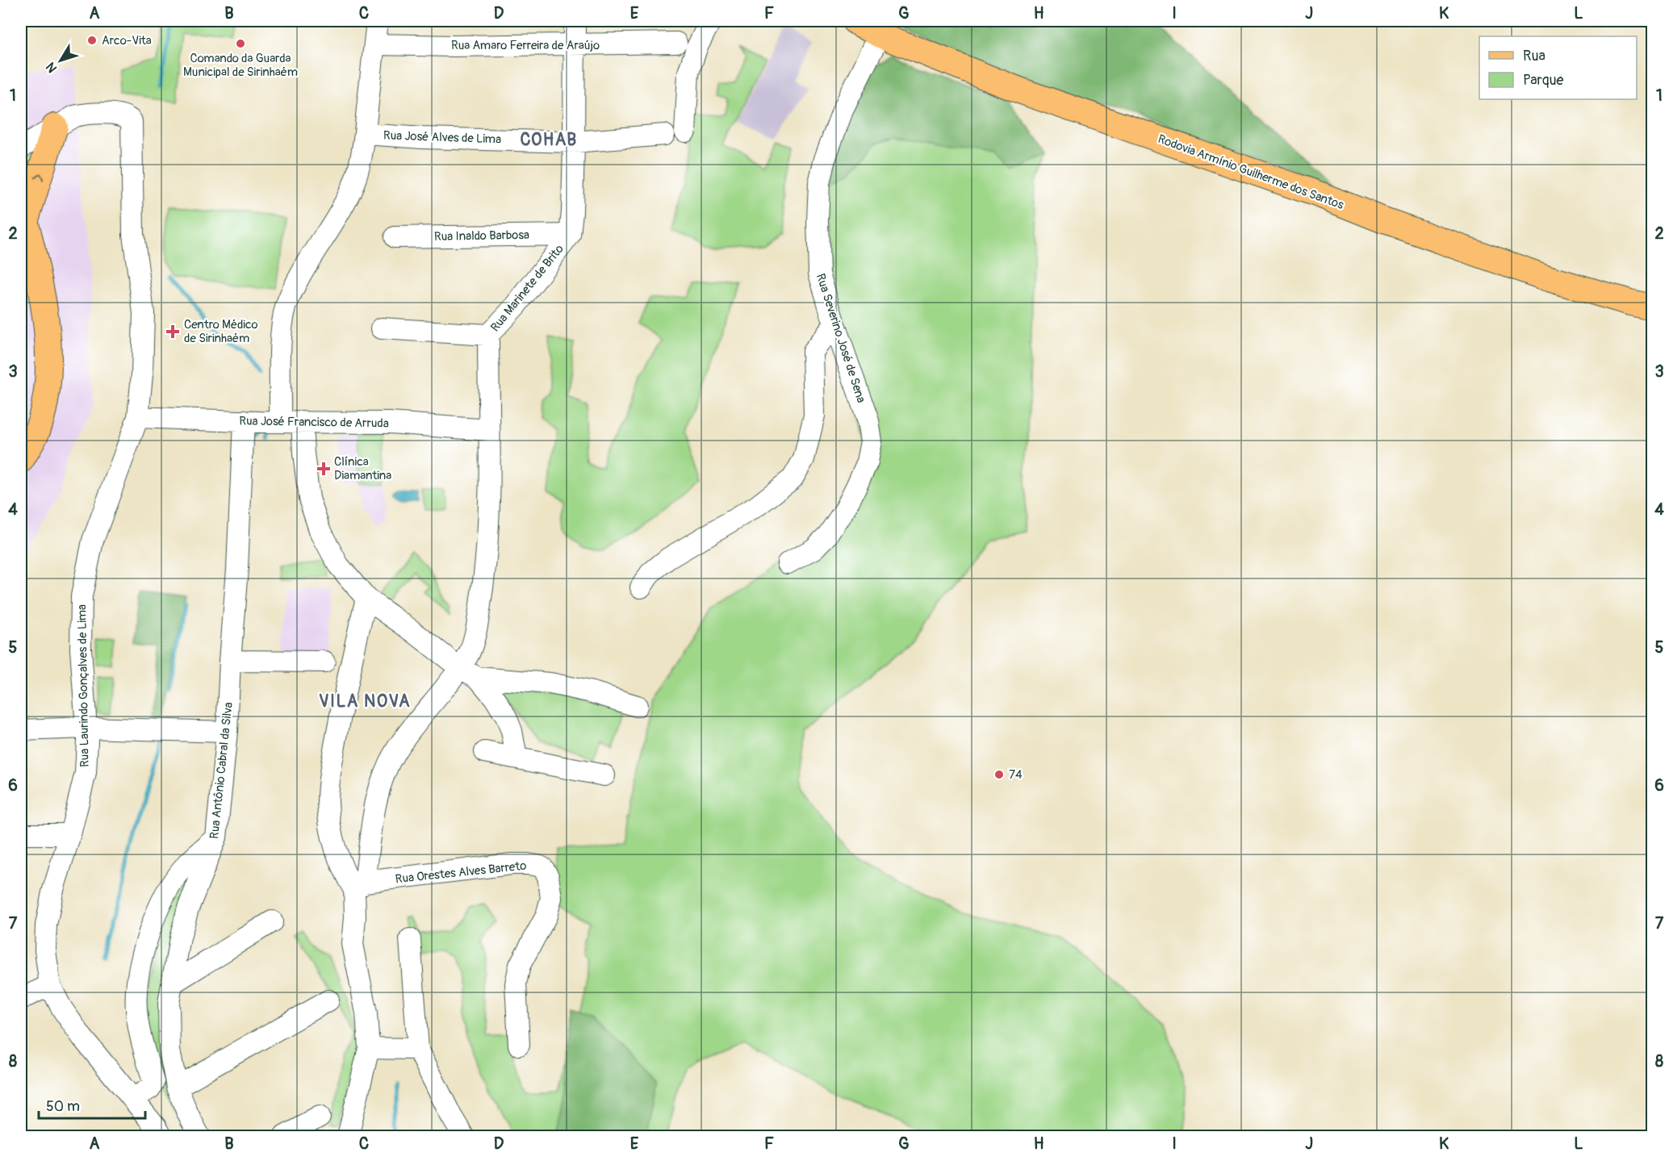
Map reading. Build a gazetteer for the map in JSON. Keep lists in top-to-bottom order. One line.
{"streets":{"main road":["Rodovia Armínio Guilherme dos Santos"],"street":["Rua Amaro Ferreira de Araújo","Rua José Alves de Lima","Rua Inaldo Barbosa","Rua Marinete de Brito","Rua Severino José de Sena","Rua José Francisco de Arruda","Rua Laurindo Gonçalves de Lima","Rua Antônio Cabral da Silva","Rua Orestes Alves Barreto"]},"crossings":[["Rua Amaro Ferreira de Araújo","Rua Marinete de Brito"],["Rua Amaro Ferreira de Araújo","Rua Antônio Cabral da Silva"],["Rua José Alves de Lima","Rua Marinete de Brito"],["Rua José Alves de Lima","Rua Antônio Cabral da Silva"],["Rodovia Armínio Guilherme dos Santos","Rua Severino José de Sena"],["Rua Inaldo Barbosa","Rua Marinete de Brito"],["Rua Marinete de Brito","Rua José Francisco de Arruda"],["Rua Marinete de Brito","Rua Orestes Alves Barreto"],["Rua José Francisco de Arruda","Rua Laurindo Gonçalves de Lima"],["Rua José Francisco de Arruda","Rua Antônio Cabral da Silva"]],"districts":["COHAB","VILA NOVA"],"places":{"other":["Arco-Vita","Comando da Guarda Municipal de Sirinhaém","74"],"health":["Centro Médico de Sirinhaém","Clínica Diamantina"]},"legend":["Rua","Parque"],"scale_bar":"50 m","north":"bottom left","grid":{"columns":["A","B","C","D","E","F","G","H","I","J","K","L"],"rows":["1","2","3","4","5","6","7","8"]}}
